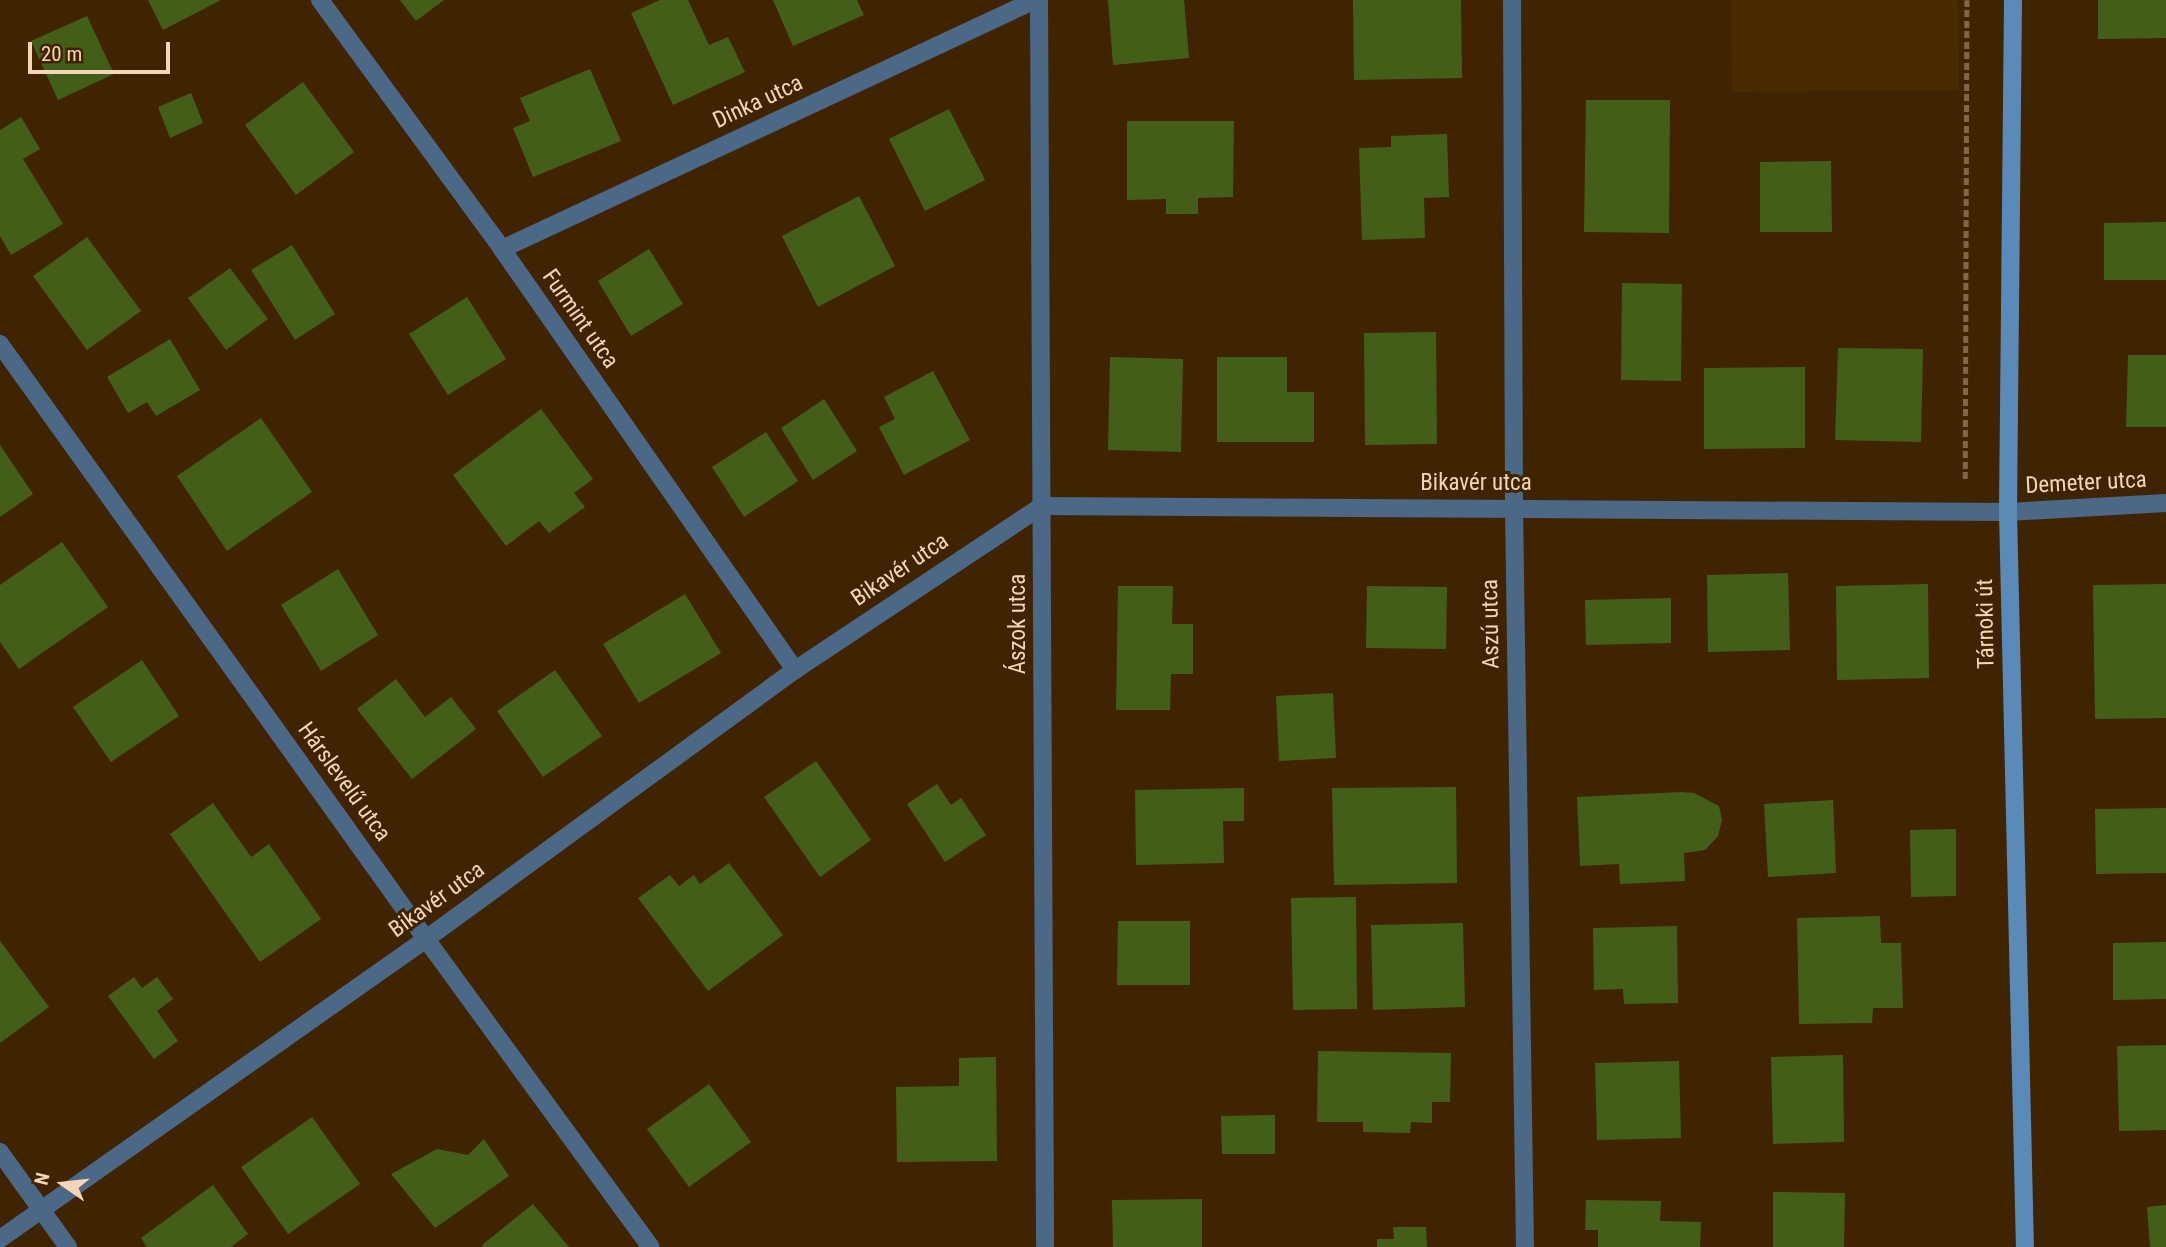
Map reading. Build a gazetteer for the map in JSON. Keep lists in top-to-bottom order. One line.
{"streets":{"street":["Dinka utca","Furmint utca","Bikavér utca","Demeter utca","Ászok utca","Aszú utca","Tárnoki út","Hárslevelű utca"]},"crossings":[["Dinka utca","Furmint utca"],["Dinka utca","Ászok utca"],["Furmint utca","Bikavér utca"],["Bikavér utca","Demeter utca"],["Bikavér utca","Ászok utca"],["Bikavér utca","Aszú utca"],["Bikavér utca","Tárnoki út"],["Bikavér utca","Hárslevelű utca"],["Demeter utca","Tárnoki út"]],"scale_bar":"20 m","north":"left"}
